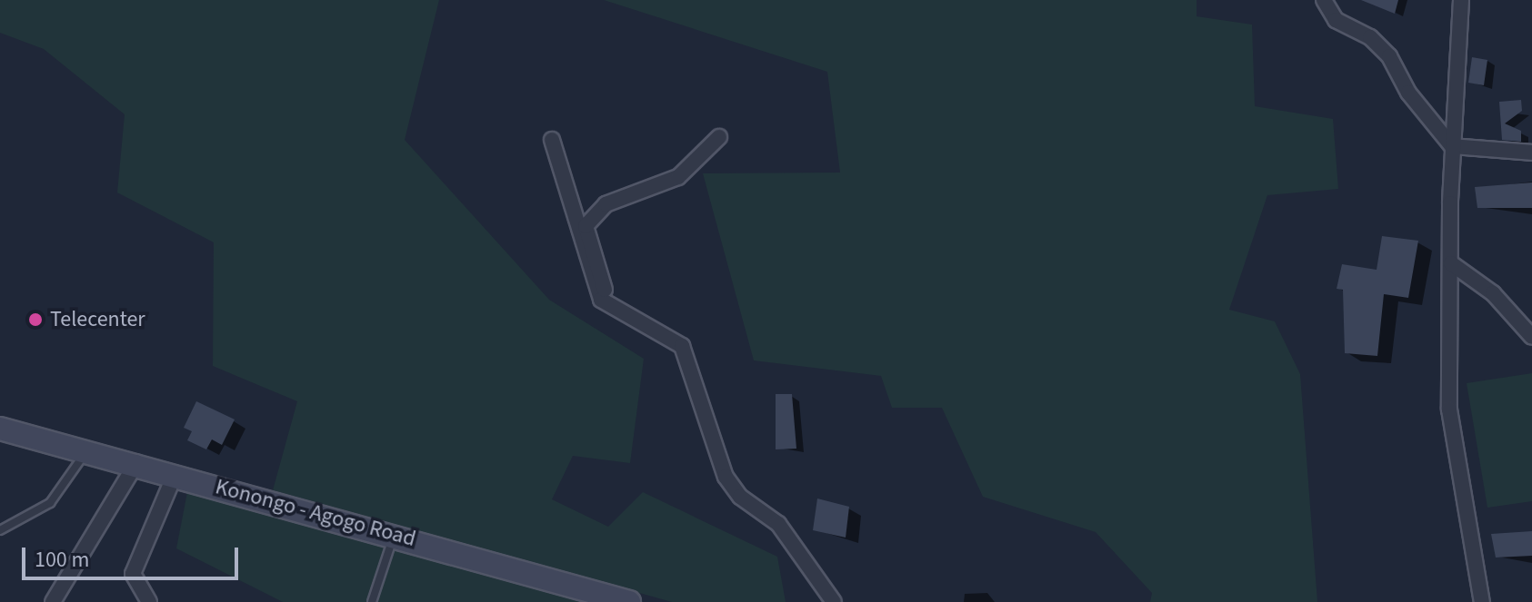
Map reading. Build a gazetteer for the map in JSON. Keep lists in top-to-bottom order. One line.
{"streets":{"main road":["Konongo - Agogo Road"]},"places":["Telecenter"],"scale_bar":"100 m"}
